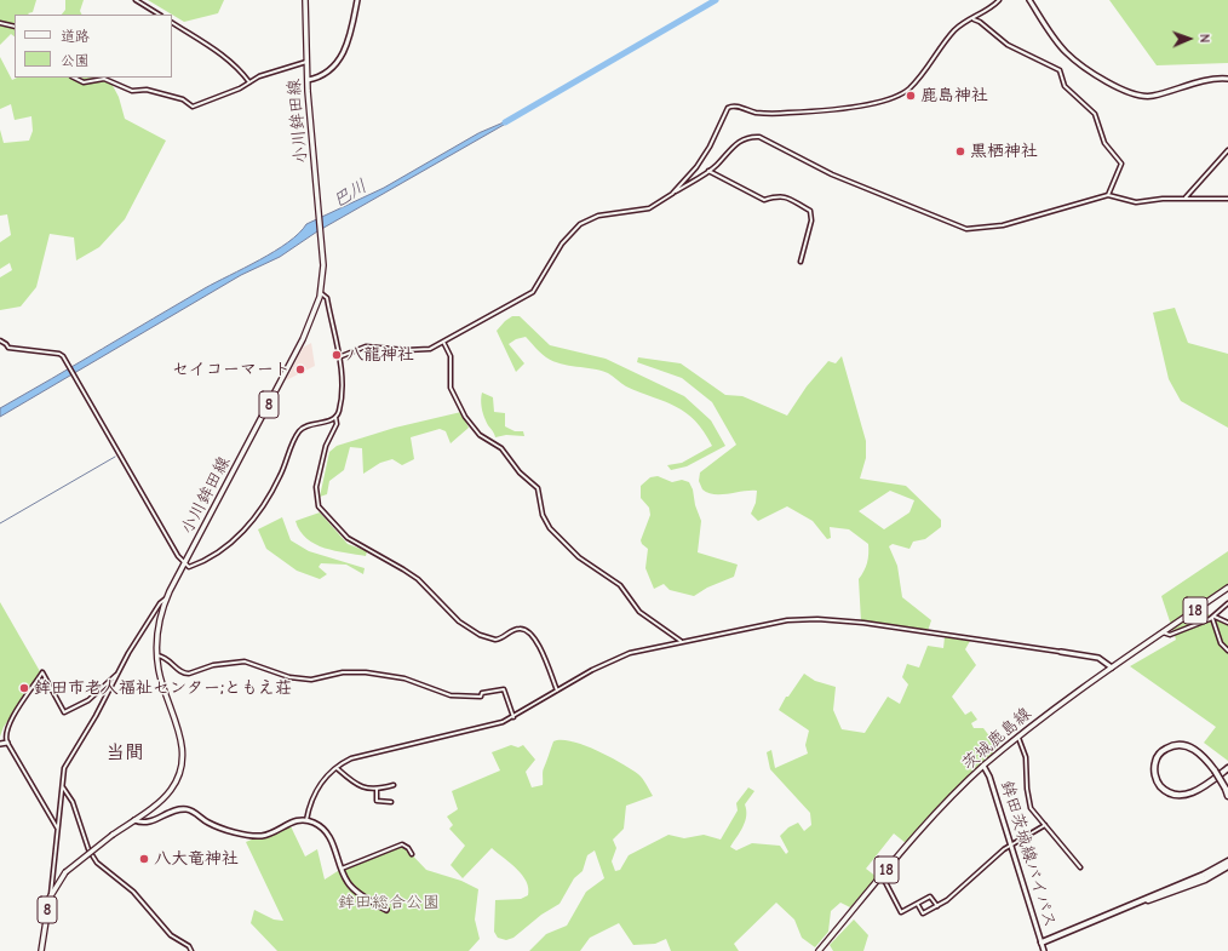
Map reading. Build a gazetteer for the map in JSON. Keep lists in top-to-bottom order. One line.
{"streets":{"main road":["小川鉾田線","8","18","茨城鹿島線"],"street":["鉾田茨城線バイパス"]},"crossings":[["茨城鹿島線","鉾田茨城線バイパス"]],"districts":["当間"],"water":["巴川"],"parks":["鉾田総合公園"],"places":["鹿島神社","黒栖神社","八龍神社","セイコーマート","鉾田市老人福祉センター;ともえ荘","八大竜神社"],"legend":["道路","公園"],"north":"right"}
